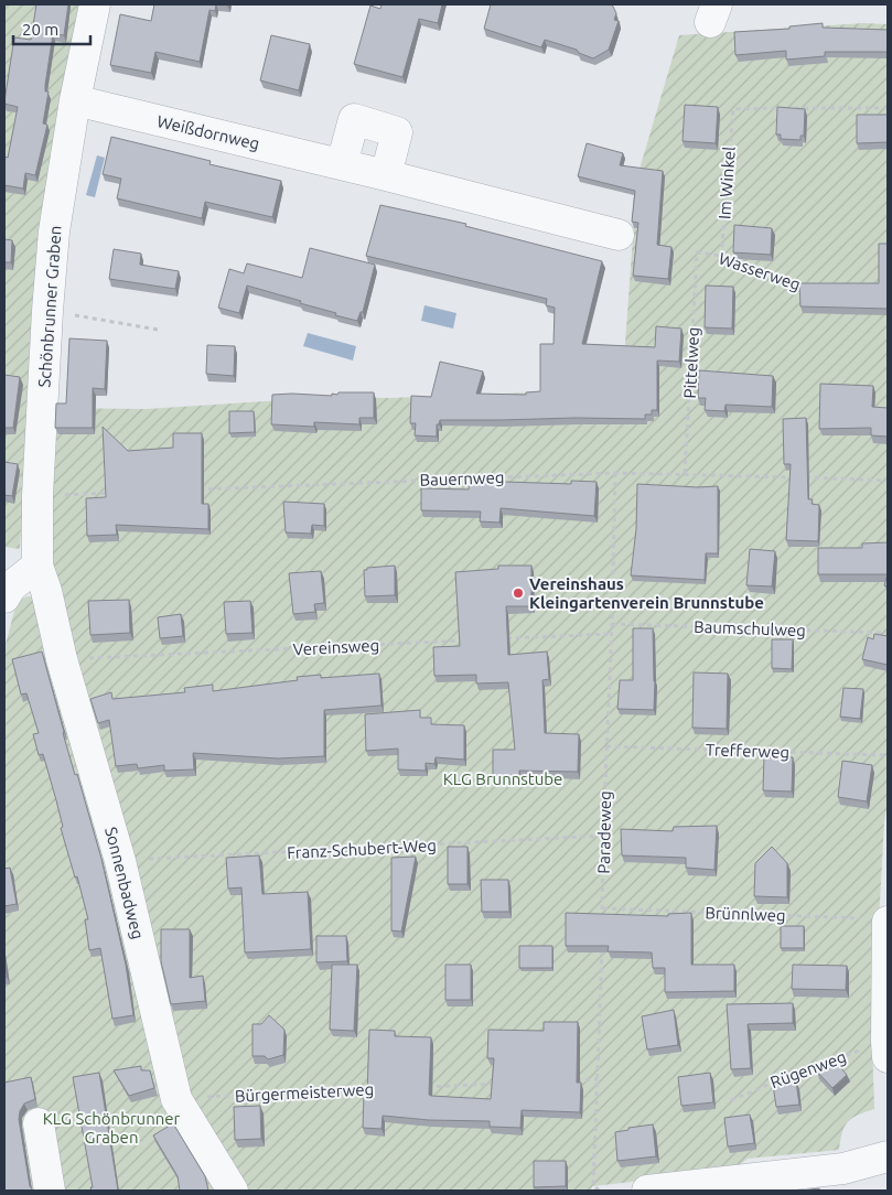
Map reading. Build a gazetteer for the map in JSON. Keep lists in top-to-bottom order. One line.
{"streets":{"street":["Weißdornweg","Schönbrunner Graben","Sonnenbadweg"],"path":["Im Winkel","Wasserweg","Pittelweg","Bauernweg","Baumschulweg","Vereinsweg","Trefferweg","Paradeweg","Franz-Schubert-Weg","Brünnlweg","Rügenweg","Bürgermeisterweg"]},"crossings":[["Weißdornweg","Schönbrunner Graben"],["Im Winkel","Wasserweg"],["Wasserweg","Pittelweg"],["Schönbrunner Graben","Sonnenbadweg"],["Pittelweg","Bauernweg"],["Bauernweg","Paradeweg"],["Baumschulweg","Paradeweg"],["Vereinsweg","Sonnenbadweg"],["Trefferweg","Paradeweg"],["Paradeweg","Franz-Schubert-Weg"],["Paradeweg","Brünnlweg"],["Franz-Schubert-Weg","Sonnenbadweg"],["Sonnenbadweg","Bürgermeisterweg"]],"parks":["KLG Brunnstube","KLG Schönbrunner Graben"],"places":["Vereinshaus Kleingartenverein Brunnstube"],"scale_bar":"20 m"}
